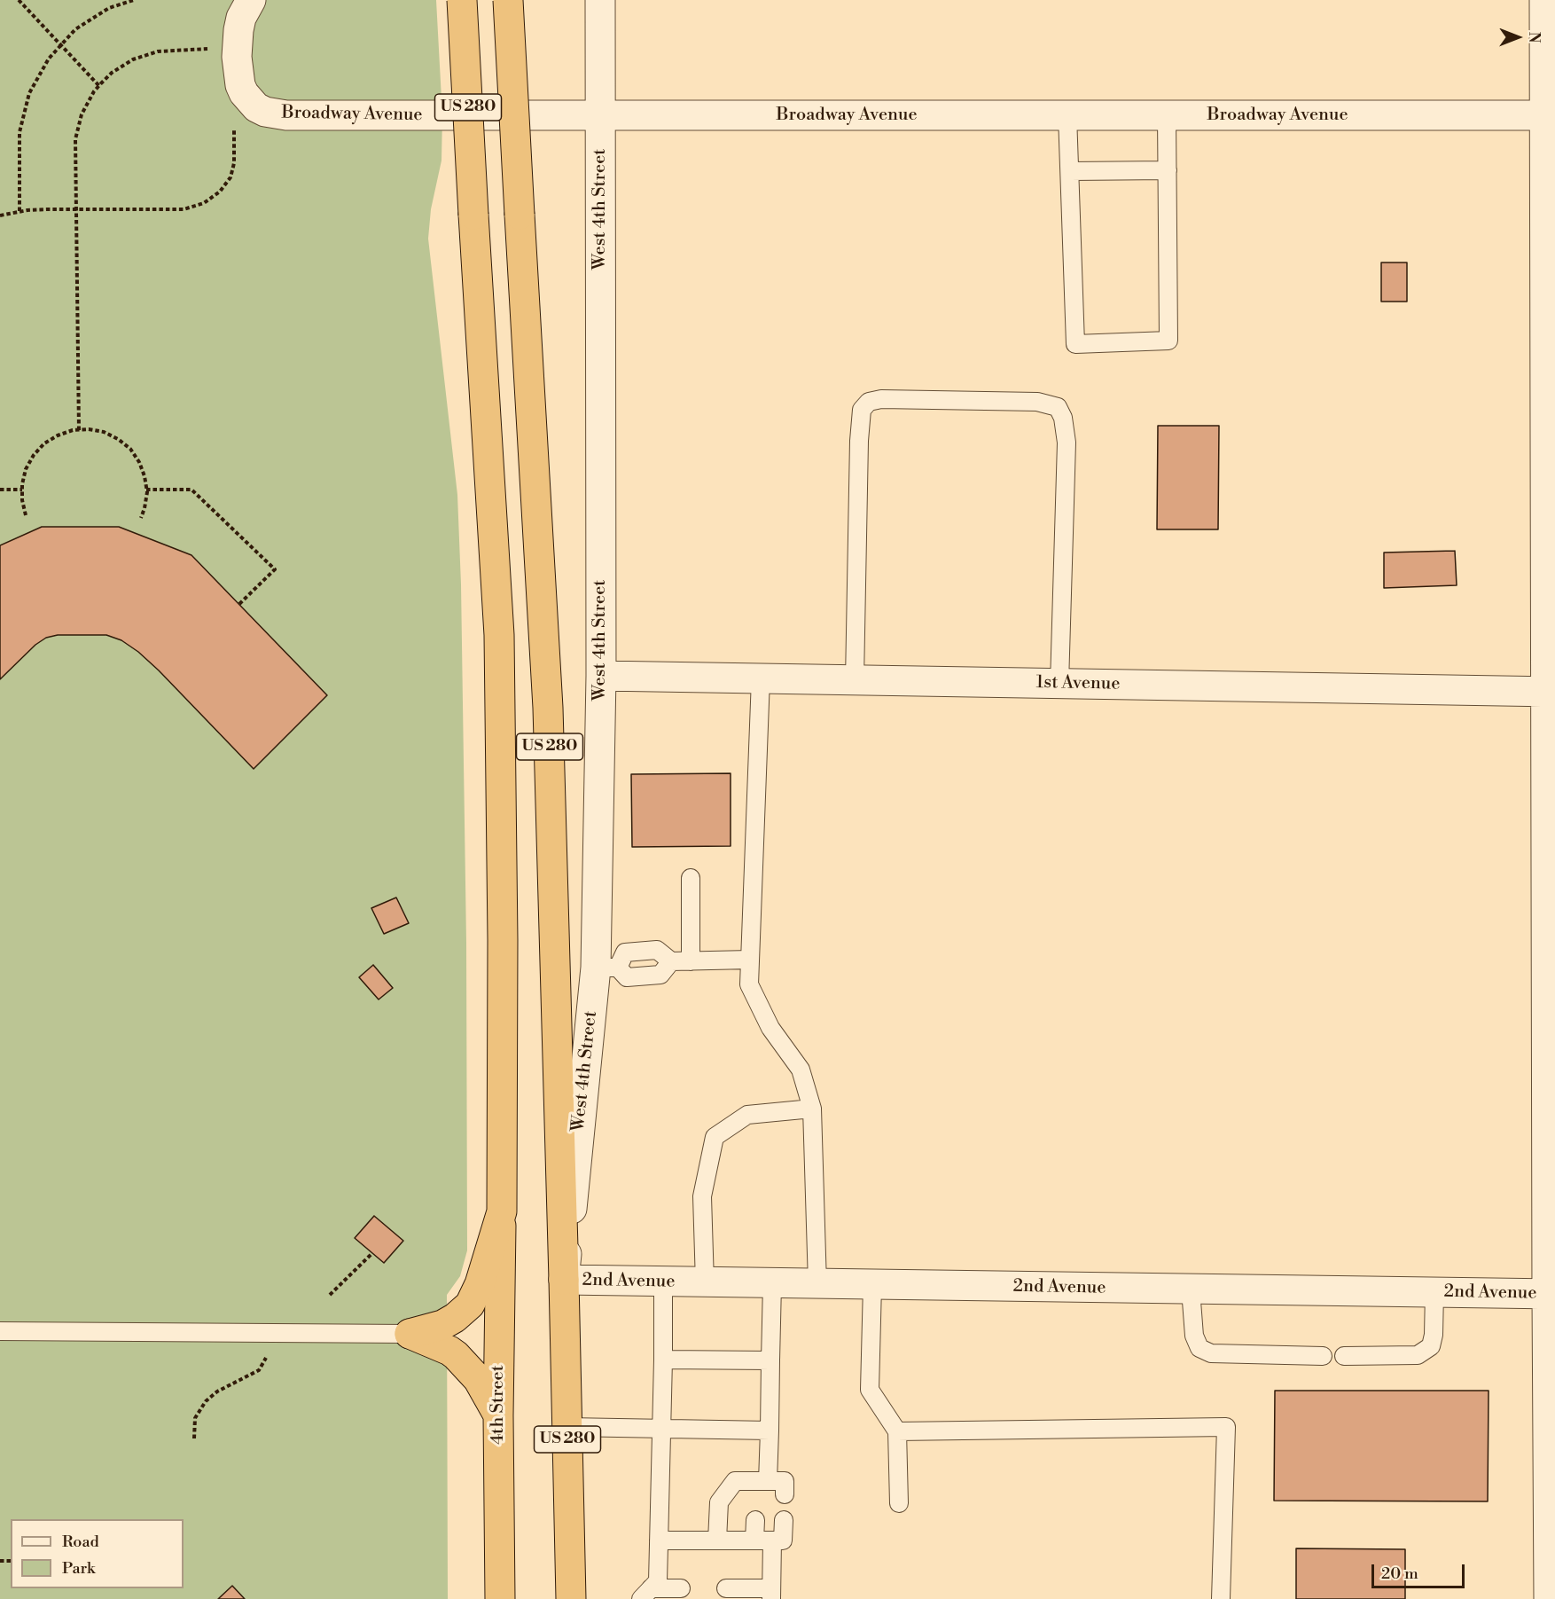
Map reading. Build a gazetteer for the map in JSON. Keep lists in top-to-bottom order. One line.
{"streets":{"highway":["US 280","4th Street"],"street":["Broadway Avenue","West 4th Street","1st Avenue","2nd Avenue"]},"crossings":[["US 280","West 4th Street"],["US 280","2nd Avenue"],["US 280","4th Street"],["Broadway Avenue","West 4th Street"],["West 4th Street","1st Avenue"],["West 4th Street","2nd Avenue"]],"legend":["Road","Park"],"scale_bar":"20 m","north":"right"}
